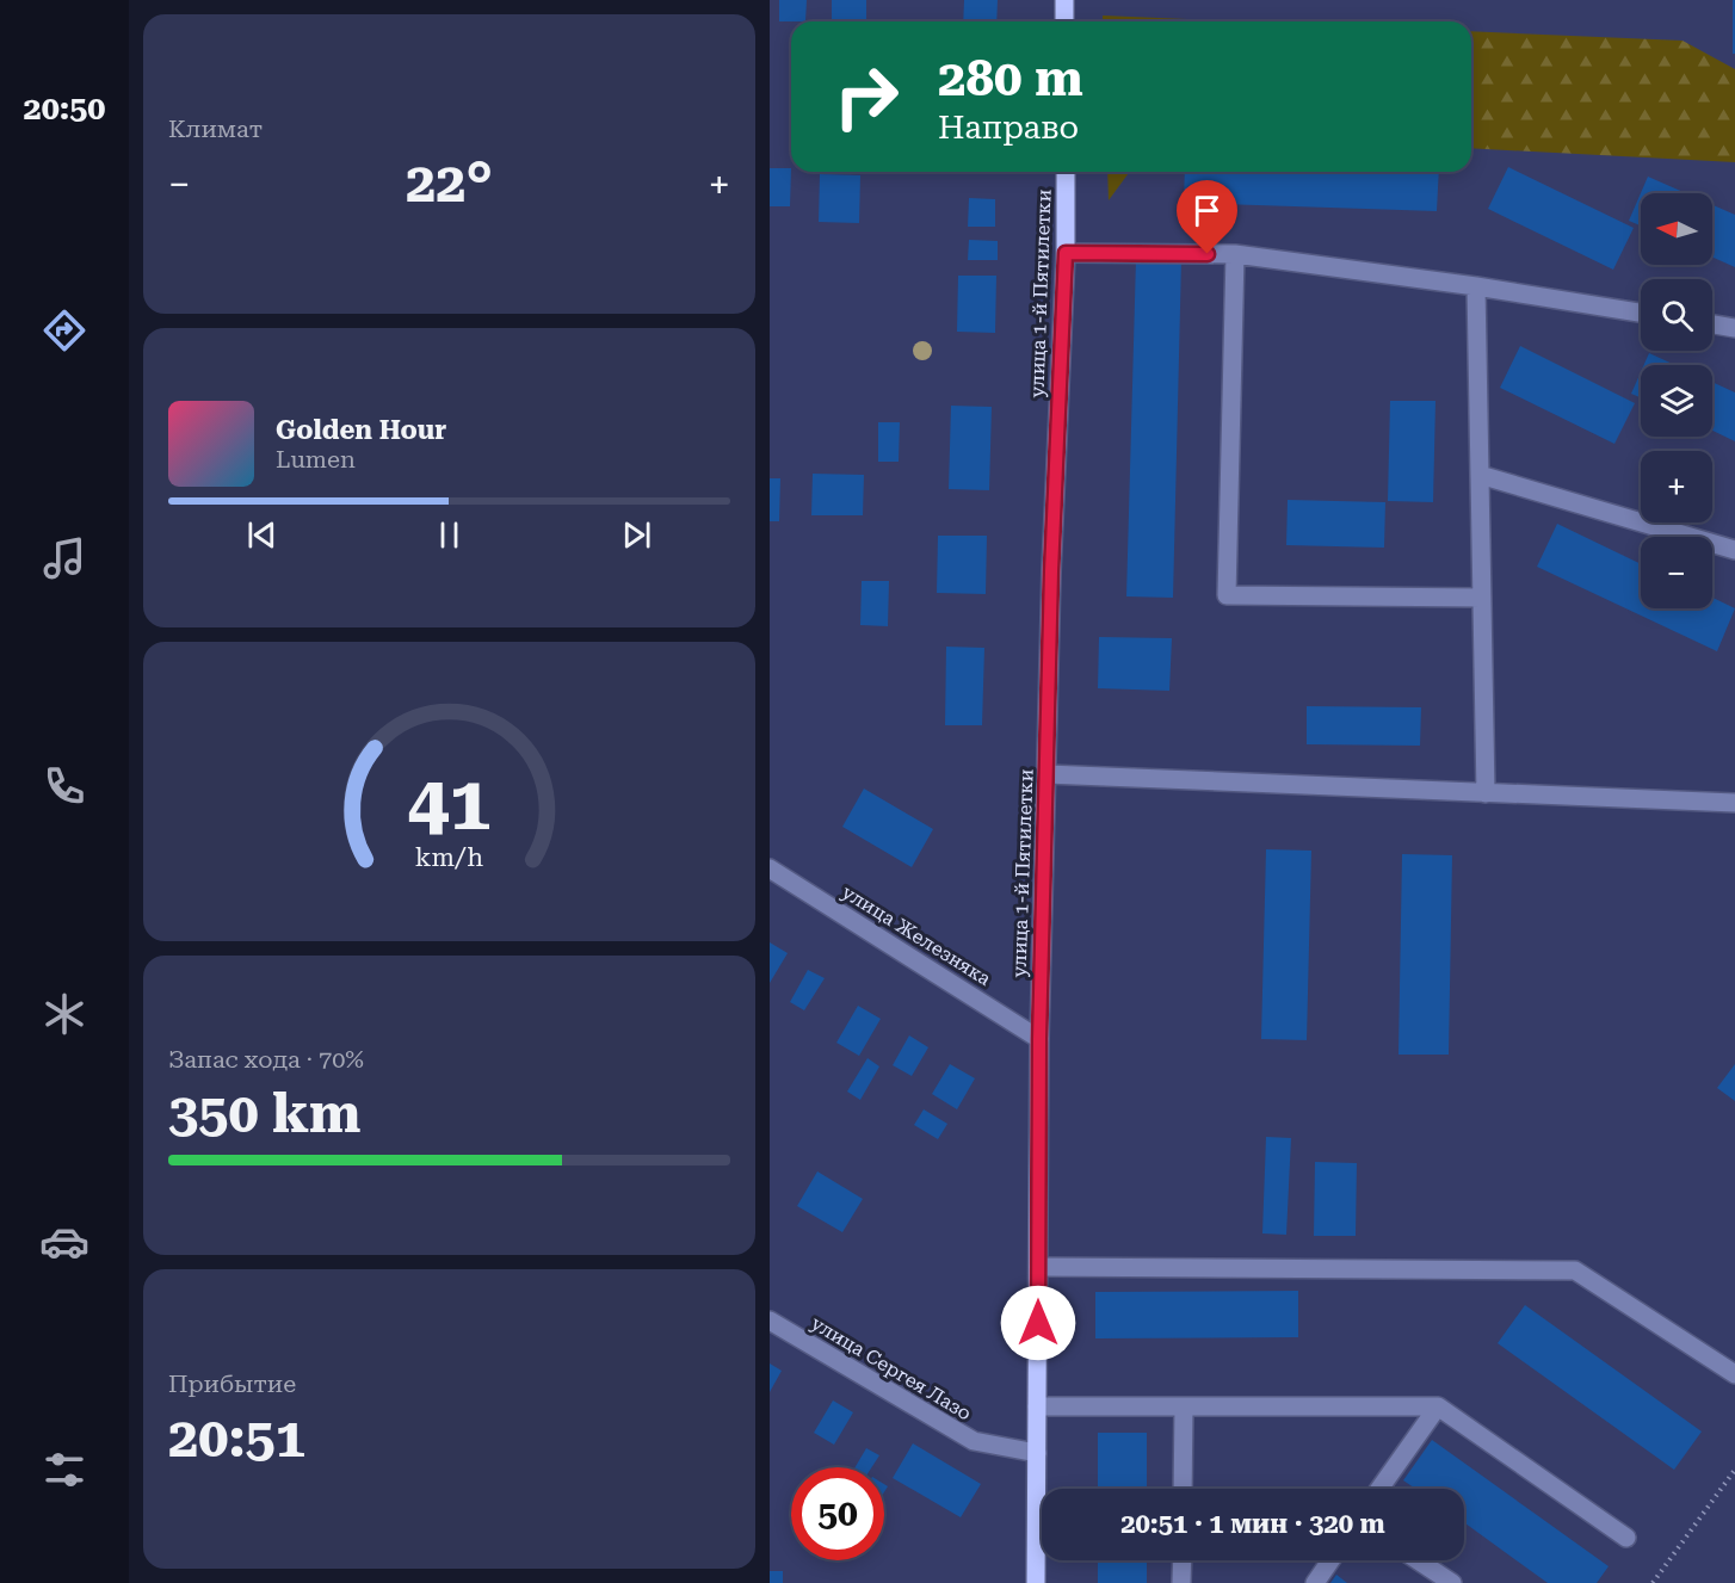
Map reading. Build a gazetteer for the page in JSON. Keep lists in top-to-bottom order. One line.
{"streets":{"main road":["улица 1-й Пятилетки"],"lane":["улица Железняка","улица Сергея Лазо"]},"crossings":[["улица 1-й Пятилетки","улица Железняка"],["улица 1-й Пятилетки","улица Сергея Лазо"]],"north":"left","page":{"tabs":"20:50","tile":["Климат",["Запас хода · 70%","350 km"],["Прибытие","20:51"]],"turn":["280 m","Направо"],"heat":["−","22°","+"],"map_buttons":["+","−"],"song":["Golden Hour","Lumen"],"limit":"50","trip":"20:51 · 1 мин · 320 m","gauge":["41","km/h"]}}
